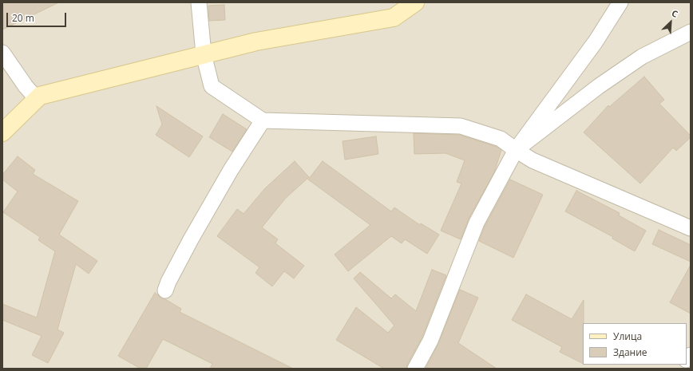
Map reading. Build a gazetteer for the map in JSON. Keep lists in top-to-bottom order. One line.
{"legend":["Улица","Здание"],"scale_bar":"20 m","north":"top right"}
